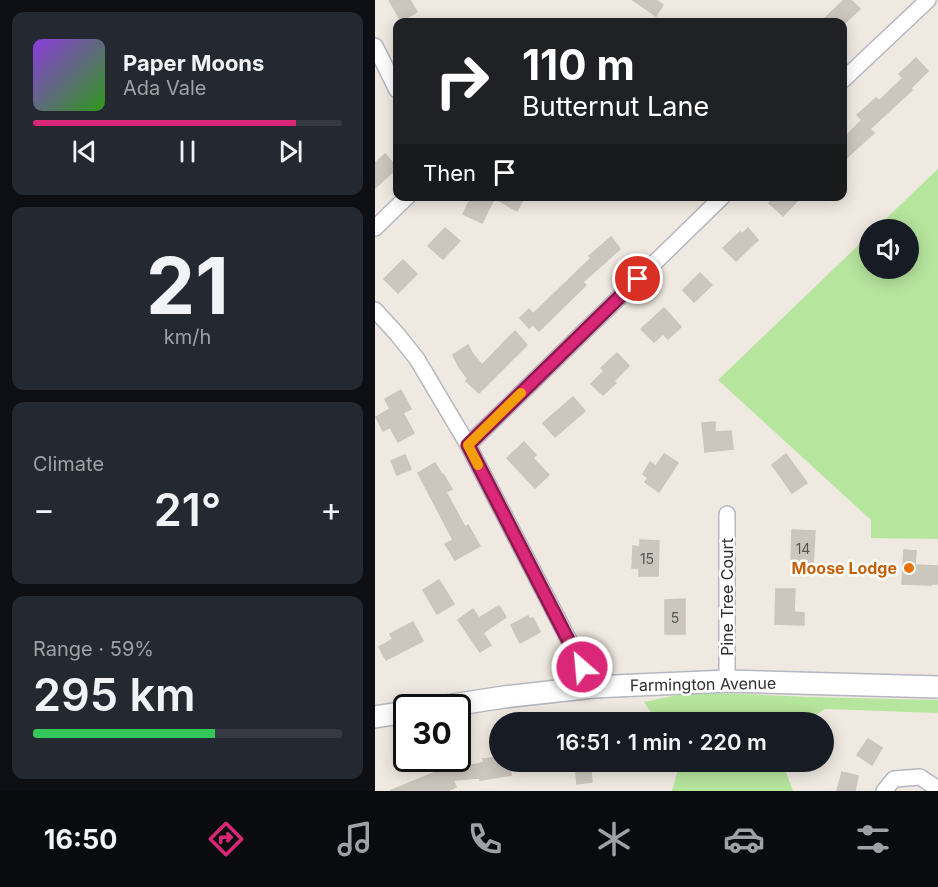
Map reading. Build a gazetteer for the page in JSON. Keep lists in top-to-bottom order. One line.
{"streets":{"main road":["Farmington Avenue"],"street":["Pine Tree Court"]},"crossings":[["Pine Tree Court","Farmington Avenue"]],"places":["Moose Lodge"],"house_numbers":["14","15","5"],"page":{"turn":["110 m","Butternut Lane"],"song":["Paper Moons","Ada Vale"],"then":"Then","tile":[["21","km/h"],"Climate",["Range · 59%","295 km"]],"heat":["−","21°","+"],"limit":"30","trip":"16:51 · 1 min · 220 m","tabs":"16:50"}}
